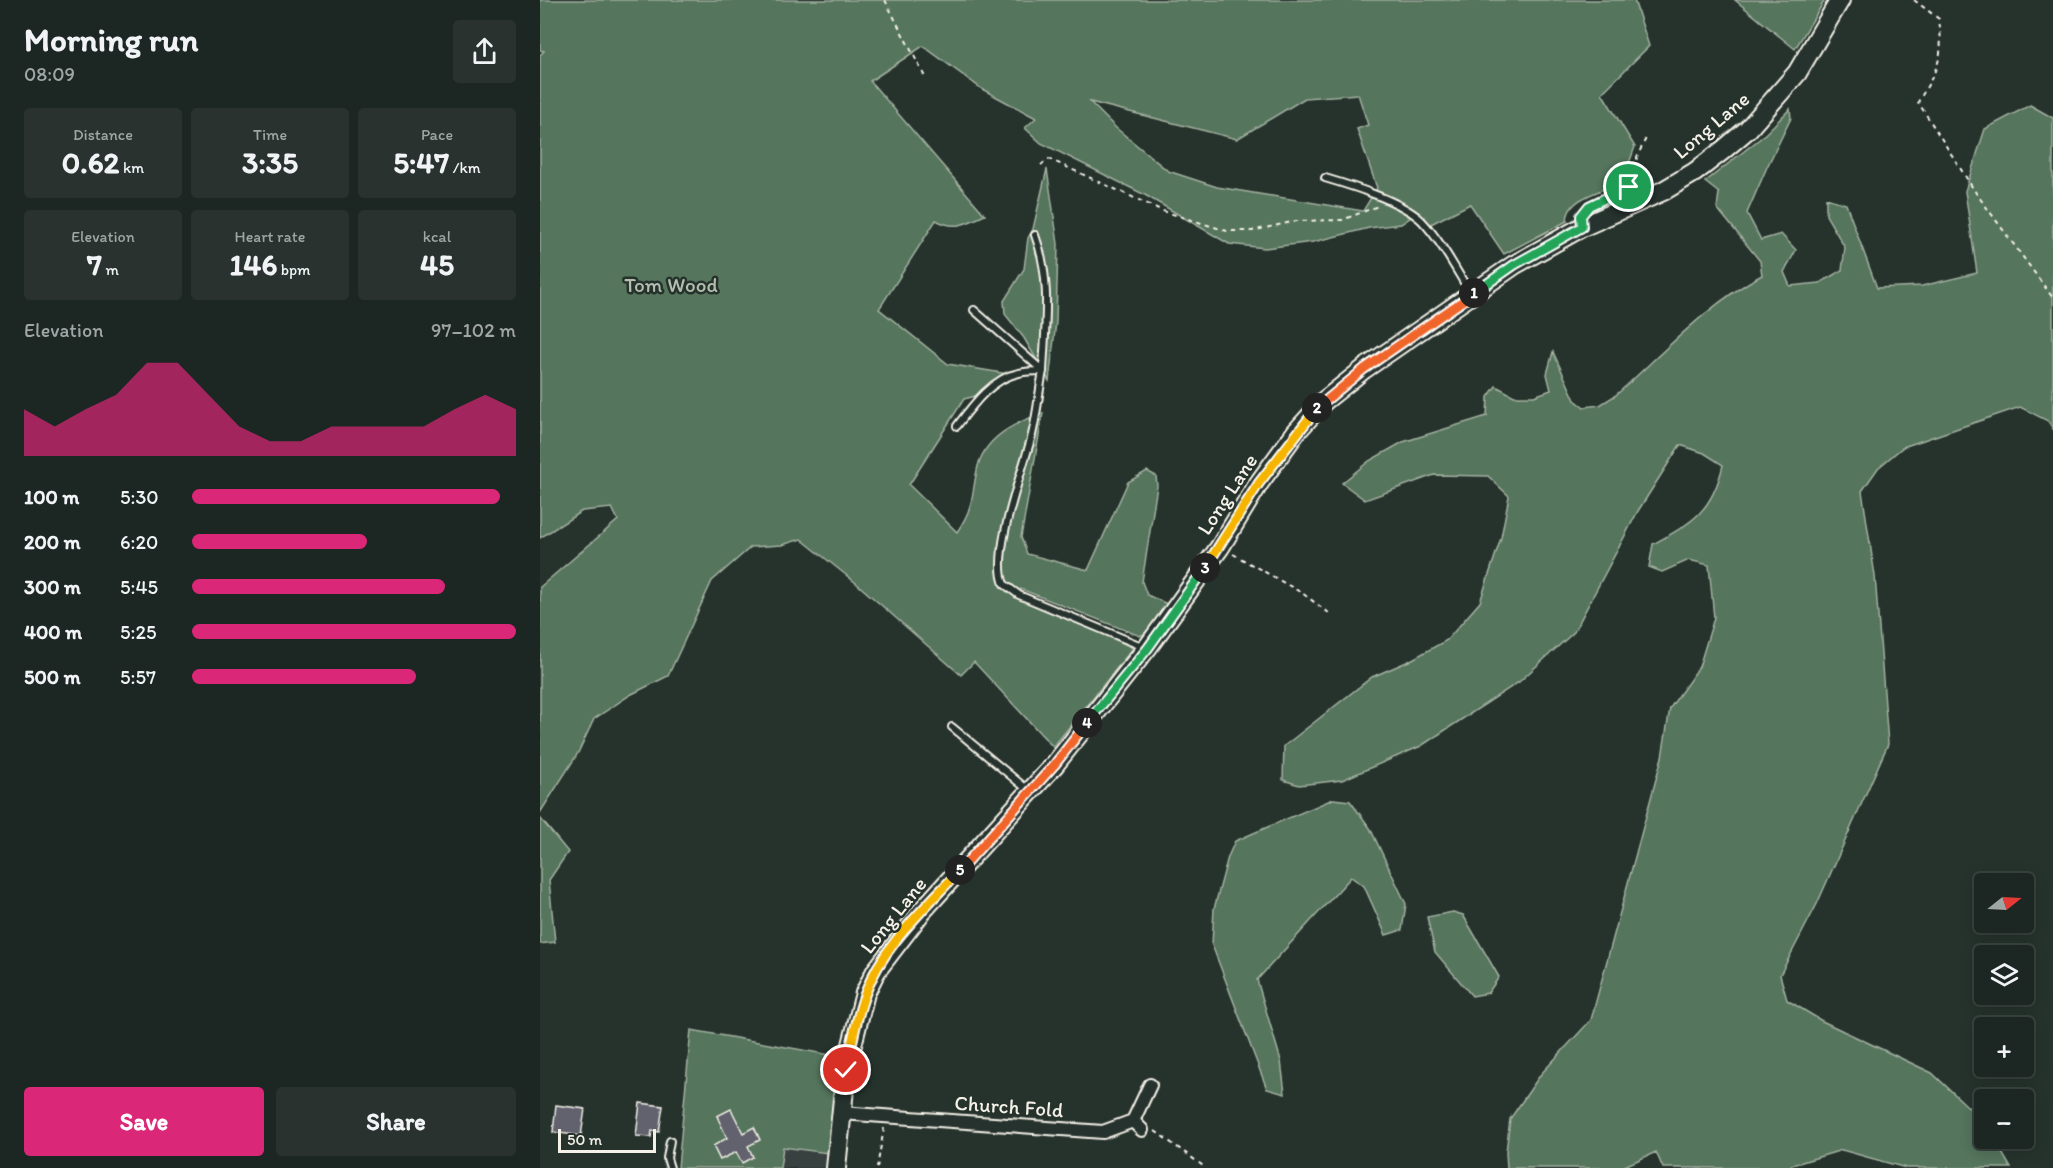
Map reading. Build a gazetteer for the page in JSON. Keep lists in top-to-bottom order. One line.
{"streets":{"street":["Long Lane","Church Fold"]},"crossings":[["Long Lane","Church Fold"]],"parks":["Tom Wood"],"scale_bar":"50 m","north":"right","page":{"heading":["Morning run","08:09"],"stats":[["Distance","0.62 km"],["Time","3:35"],["Pace","5:47 /km"],["Elevation","7 m"],["Heart rate","146 bpm"],["kcal","45"]],"pins":["1","2","3","4","5"],"chart":["Elevation","97–102 m"],"list":[{"name":"100 m","note":"5:30"},{"name":"200 m","note":"6:20"},{"name":"300 m","note":"5:45"},{"name":"400 m","note":"5:25"},{"name":"500 m","note":"5:57"}],"map_buttons":["+","−"],"buttons":["Save","Share"],"scale":"50 m"}}
